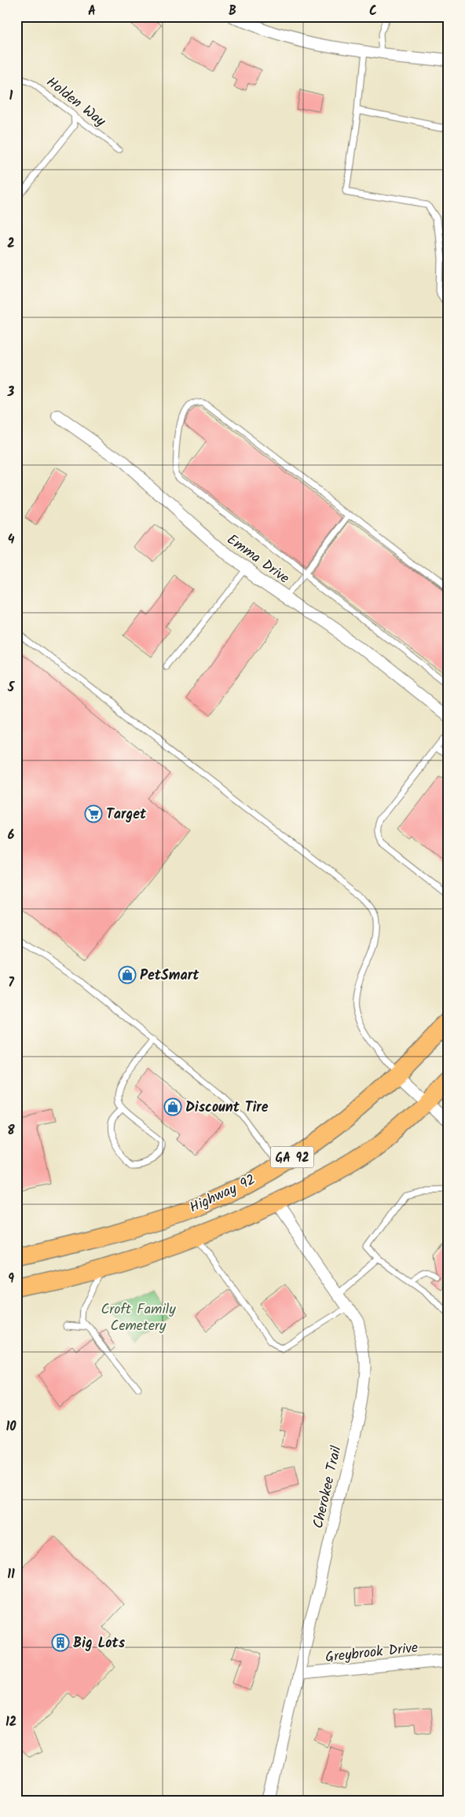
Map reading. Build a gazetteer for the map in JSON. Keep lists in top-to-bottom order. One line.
{"streets":{"main road":["GA 92","Highway 92"],"street":["Emma Drive","Cherokee Trail","Greybrook Drive"],"lane":["Holden Way"]},"crossings":[["GA 92","Cherokee Trail"],["Cherokee Trail","Greybrook Drive"]],"parks":["Croft Family Cemetery"],"places":{"supermarket":["Target"],"shop":["PetSmart","Discount Tire"],"building":["Big Lots"]},"grid":{"columns":["A","B","C"],"rows":["1","2","3","4","5","6","7","8","9","10","11","12"]}}
